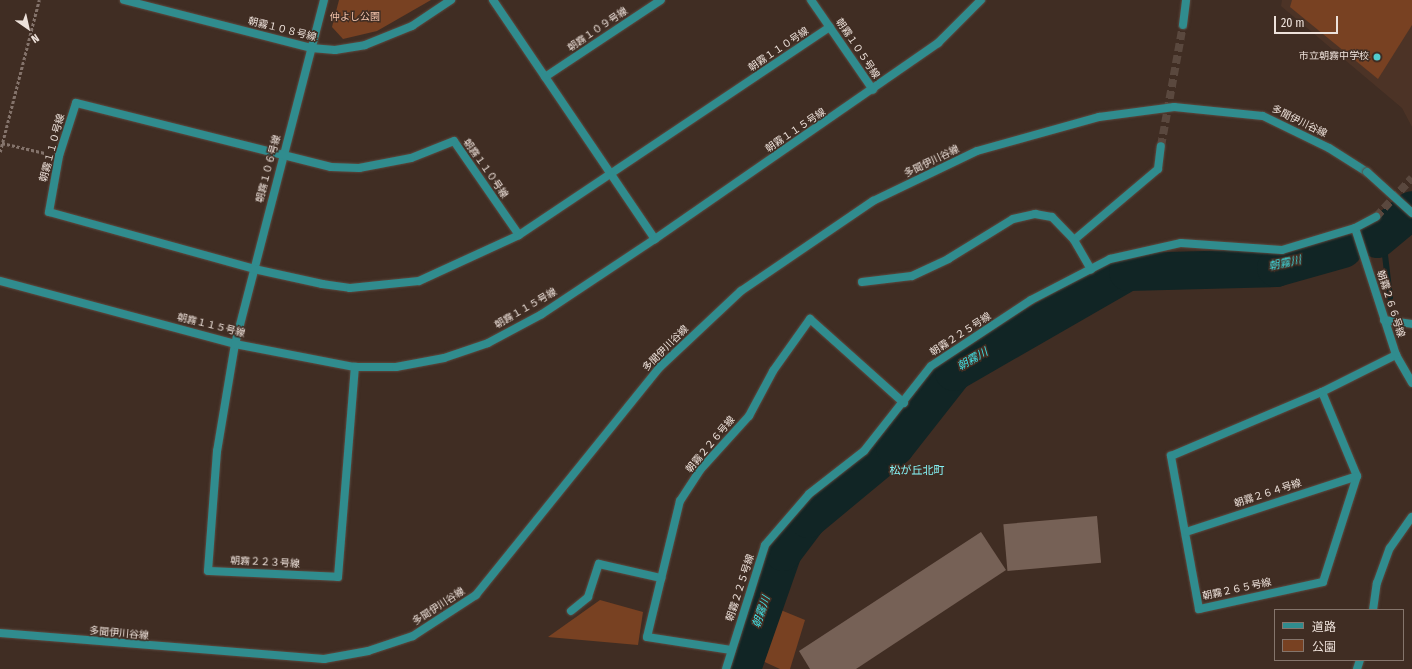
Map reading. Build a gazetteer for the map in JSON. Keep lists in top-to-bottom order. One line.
{"streets":{"street":["朝霧１０８号線","朝霧１０９号線","朝霧１０５号線","朝霧１１０号線","多聞伊川谷線","朝霧１１５号線","朝霧１０６号線","朝霧２６６号線","朝霧２２５号線","朝霧２２６号線","朝霧２６４号線","朝霧２２３号線","朝霧２６５号線"]},"crossings":[["朝霧１０８号線","朝霧１０６号線"],["朝霧１０５号線","朝霧１１０号線"],["朝霧１０５号線","朝霧１１５号線"],["朝霧１１０号線","朝霧１０６号線"],["朝霧１１５号線","朝霧１０６号線"],["朝霧１１５号線","朝霧２２３号線"],["朝霧１０６号線","朝霧２２３号線"],["朝霧２６６号線","朝霧２２５号線"],["朝霧２６６号線","朝霧２６５号線"],["朝霧２２５号線","朝霧２２６号線"],["朝霧２６４号線","朝霧２６５号線"]],"districts":["松が丘北町"],"water":["朝霧川"],"parks":["仲よし公園"],"places":["市立朝霧中学校"],"legend":["道路","公園"],"scale_bar":"20 m","north":"bottom right"}
